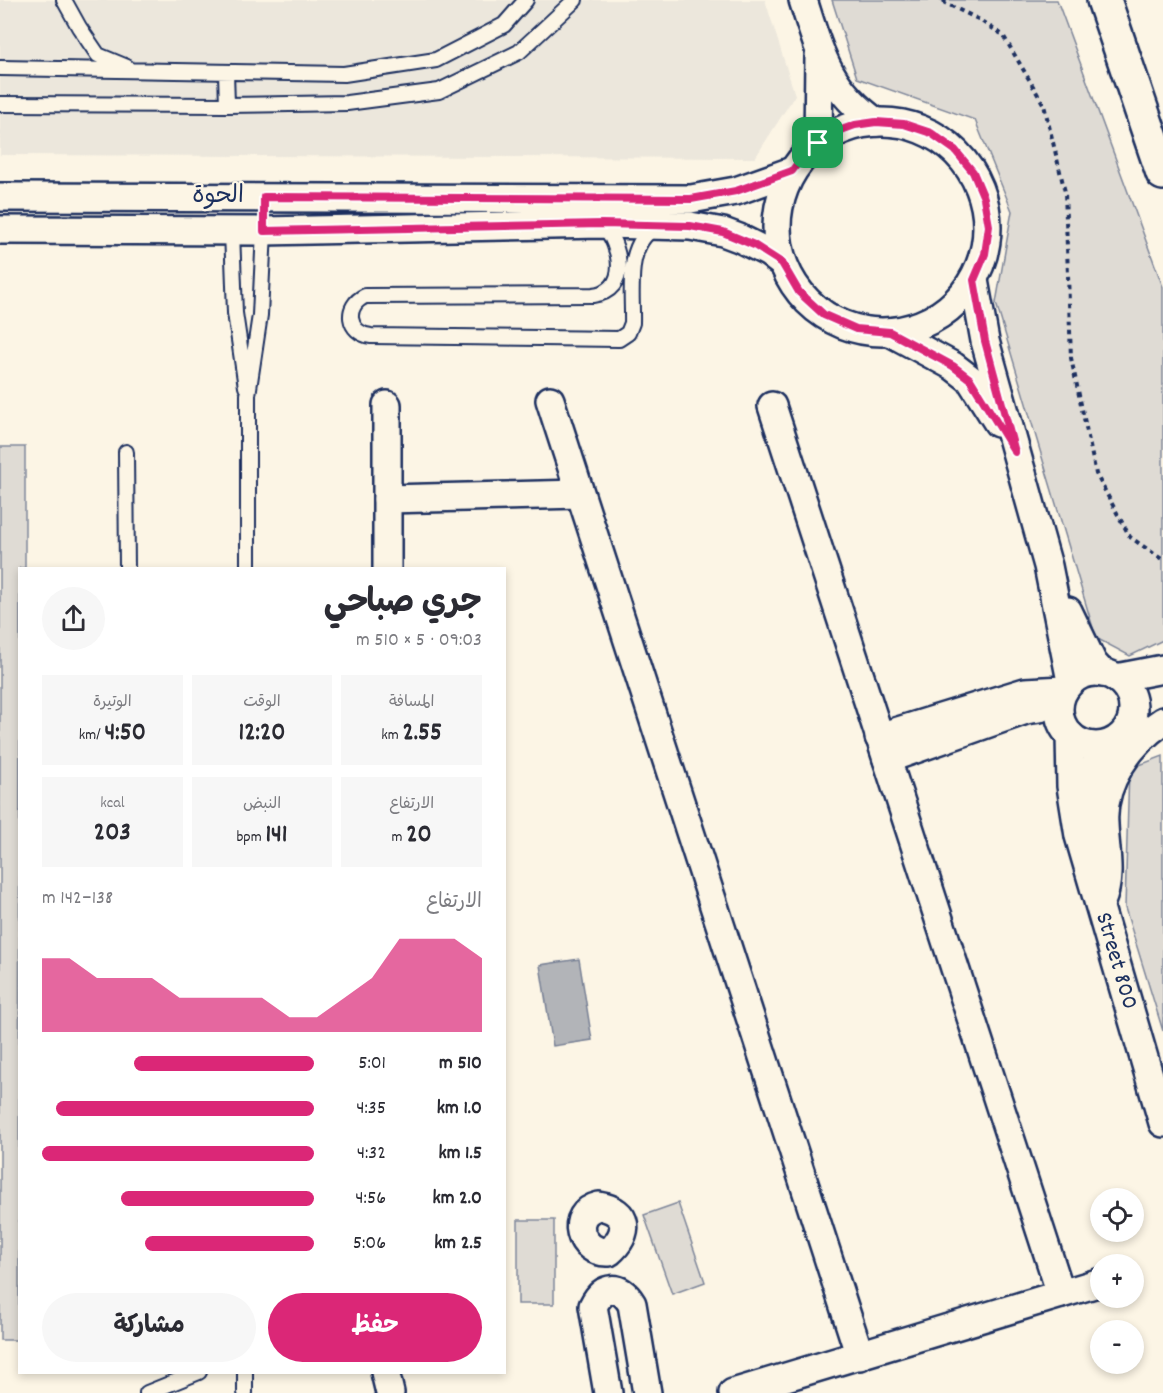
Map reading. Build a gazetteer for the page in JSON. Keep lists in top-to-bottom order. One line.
{"streets":{"street":["الحوة","Street 800"]},"page":{"heading":["جري صباحي","09:03 · 5 × 510 m"],"stats":[["المسافة","2.55 km"],["الوقت","12:20"],["الوتيرة","4:50 /km"],["الارتفاع","20 m"],["النبض","141 bpm"],["kcal","203"]],"chart":["الارتفاع","138–142 m"],"list":[{"name":"510 m","note":"5:01"},{"name":"1.0 km","note":"4:35"},{"name":"1.5 km","note":"4:32"},{"name":"2.0 km","note":"4:56"},{"name":"2.5 km","note":"5:06"}],"map_buttons":["+","−"],"buttons":["حفظ","مشاركة"]}}
